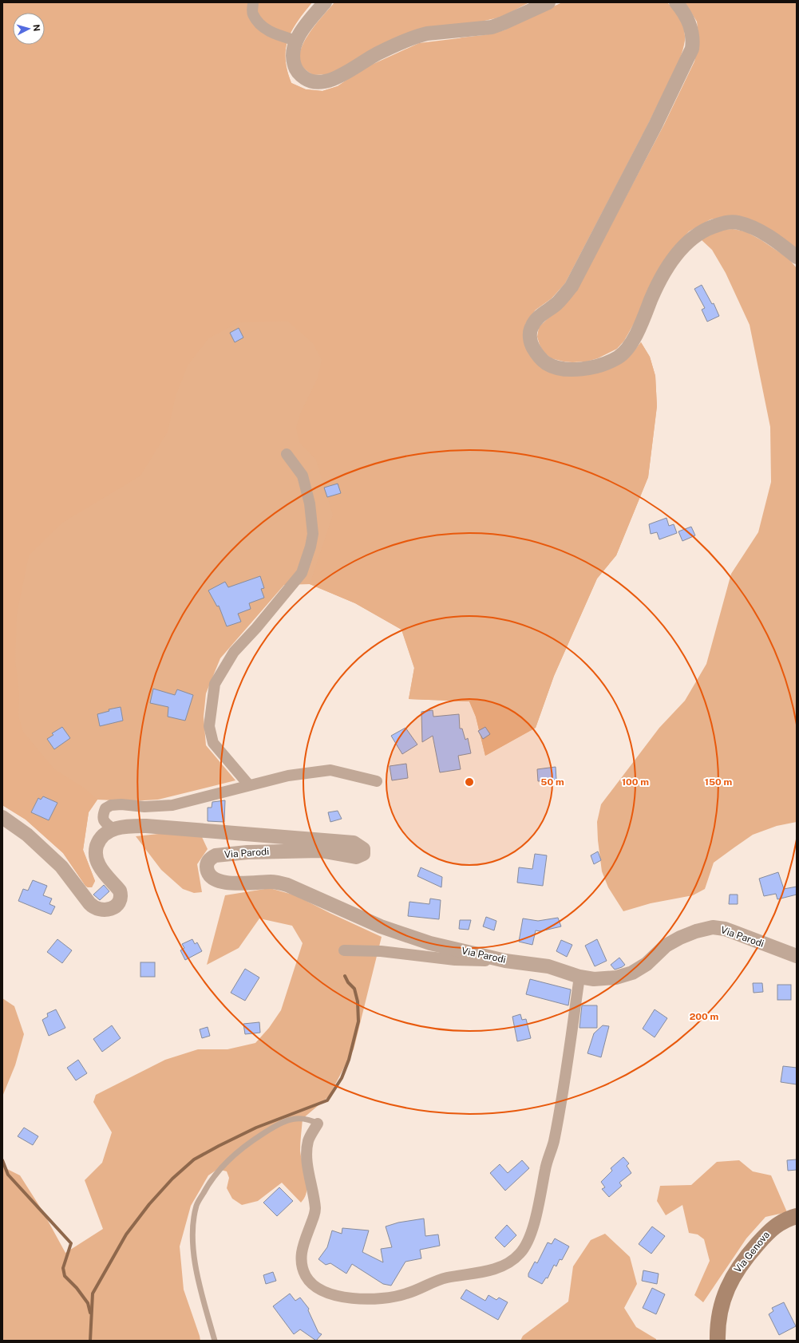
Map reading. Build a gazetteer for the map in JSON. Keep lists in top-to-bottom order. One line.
{"streets":{"main road":["Via Genova"],"street":["Via Parodi"]},"north":"right","rings":["50 m","100 m","150 m","200 m"]}
